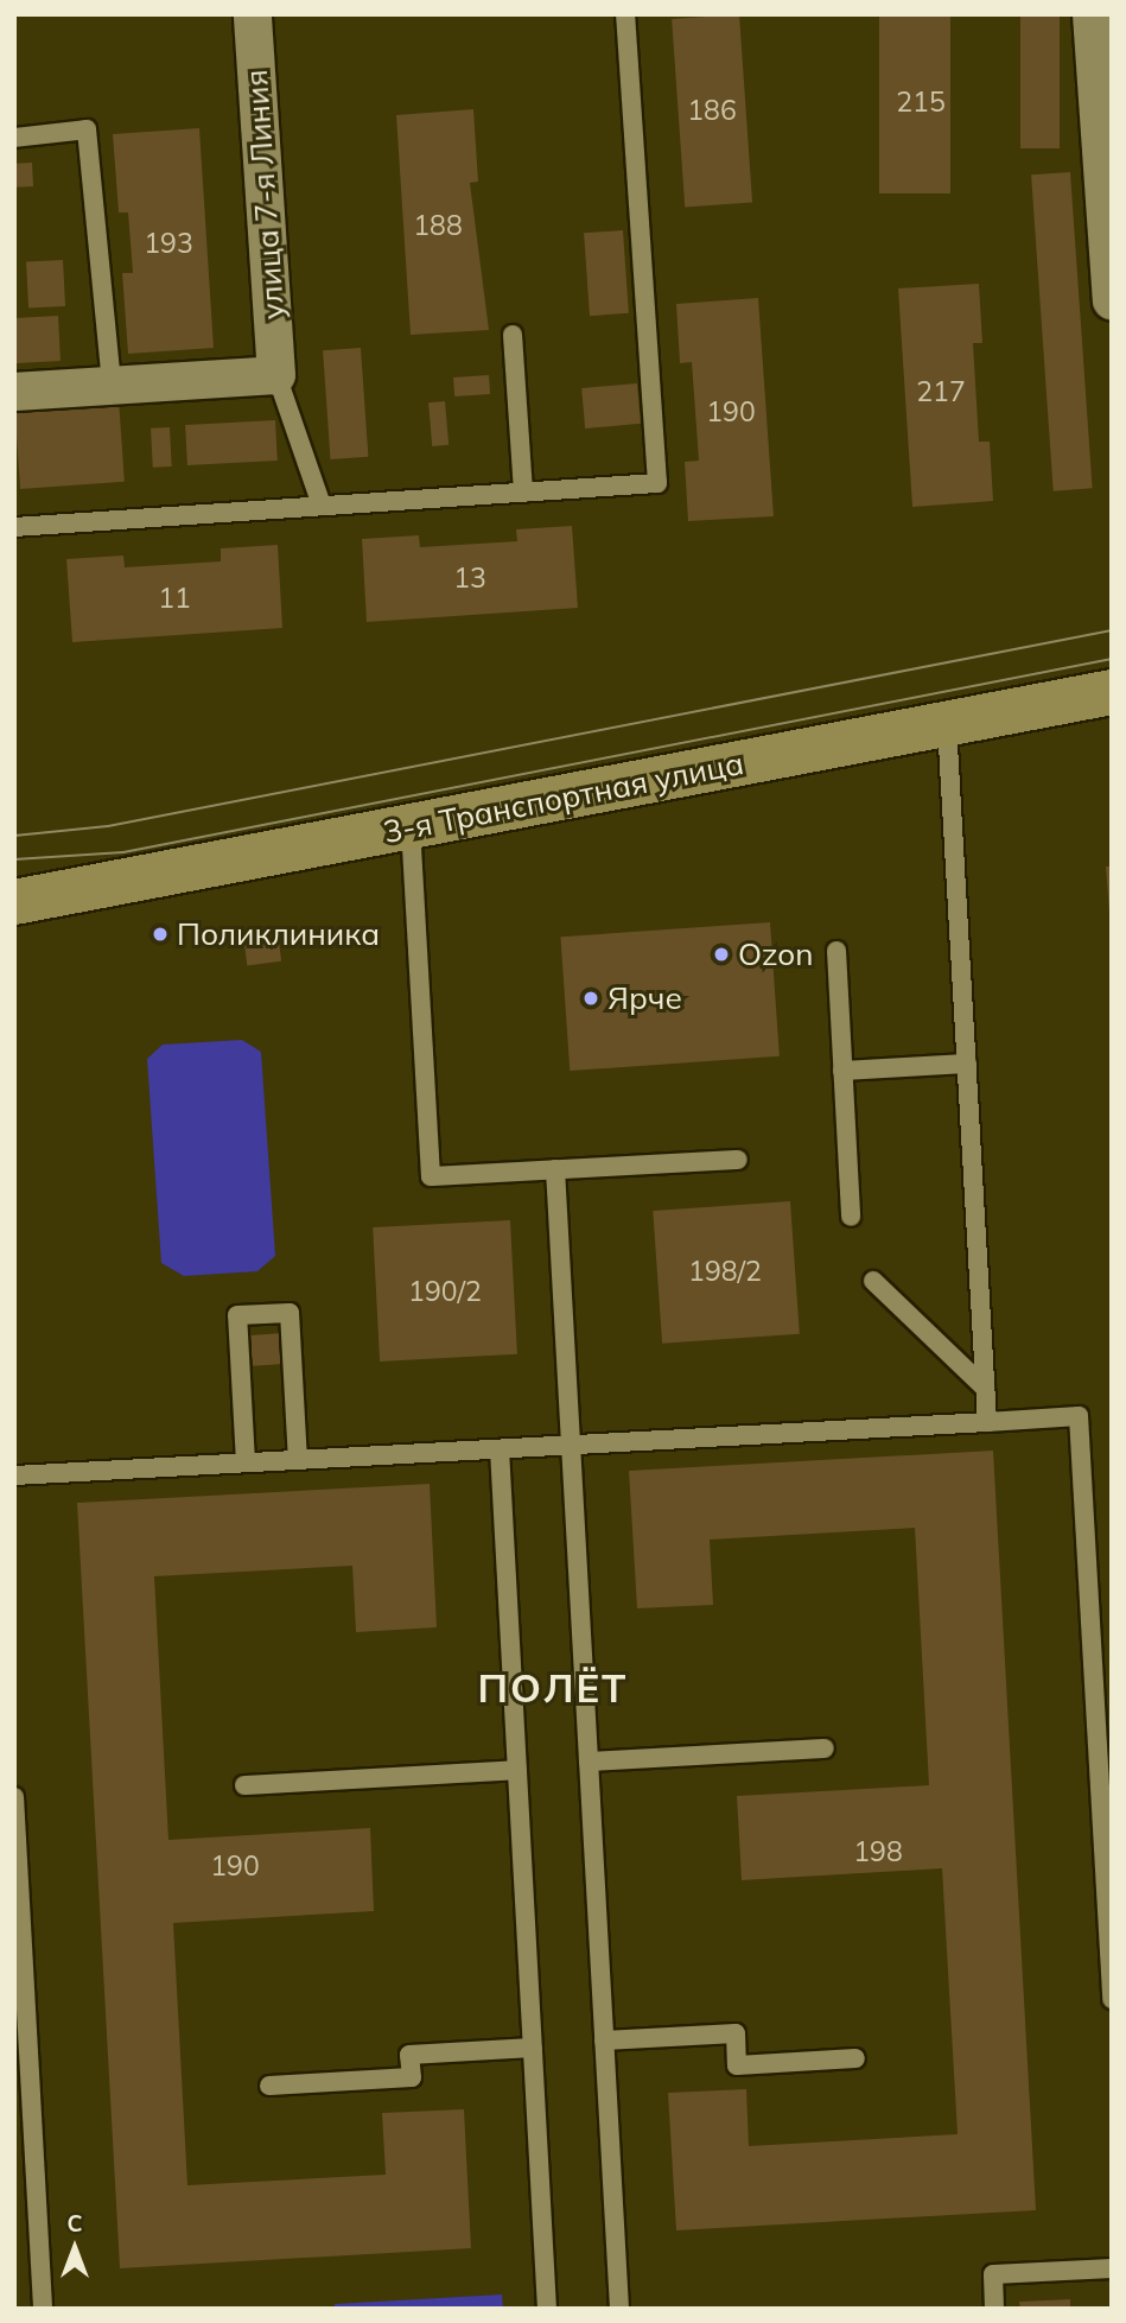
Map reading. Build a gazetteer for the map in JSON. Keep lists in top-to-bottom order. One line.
{"streets":{"main road":["3-я Транспортная улица"],"street":["улица 7-я Линия"]},"districts":["ПОЛЁТ"],"places":["Поликлиника","Ozon","Ярче"],"house_numbers":["215","186","188","193","217","190","13","11","198/2","190/2","198","190"],"north":"top"}
